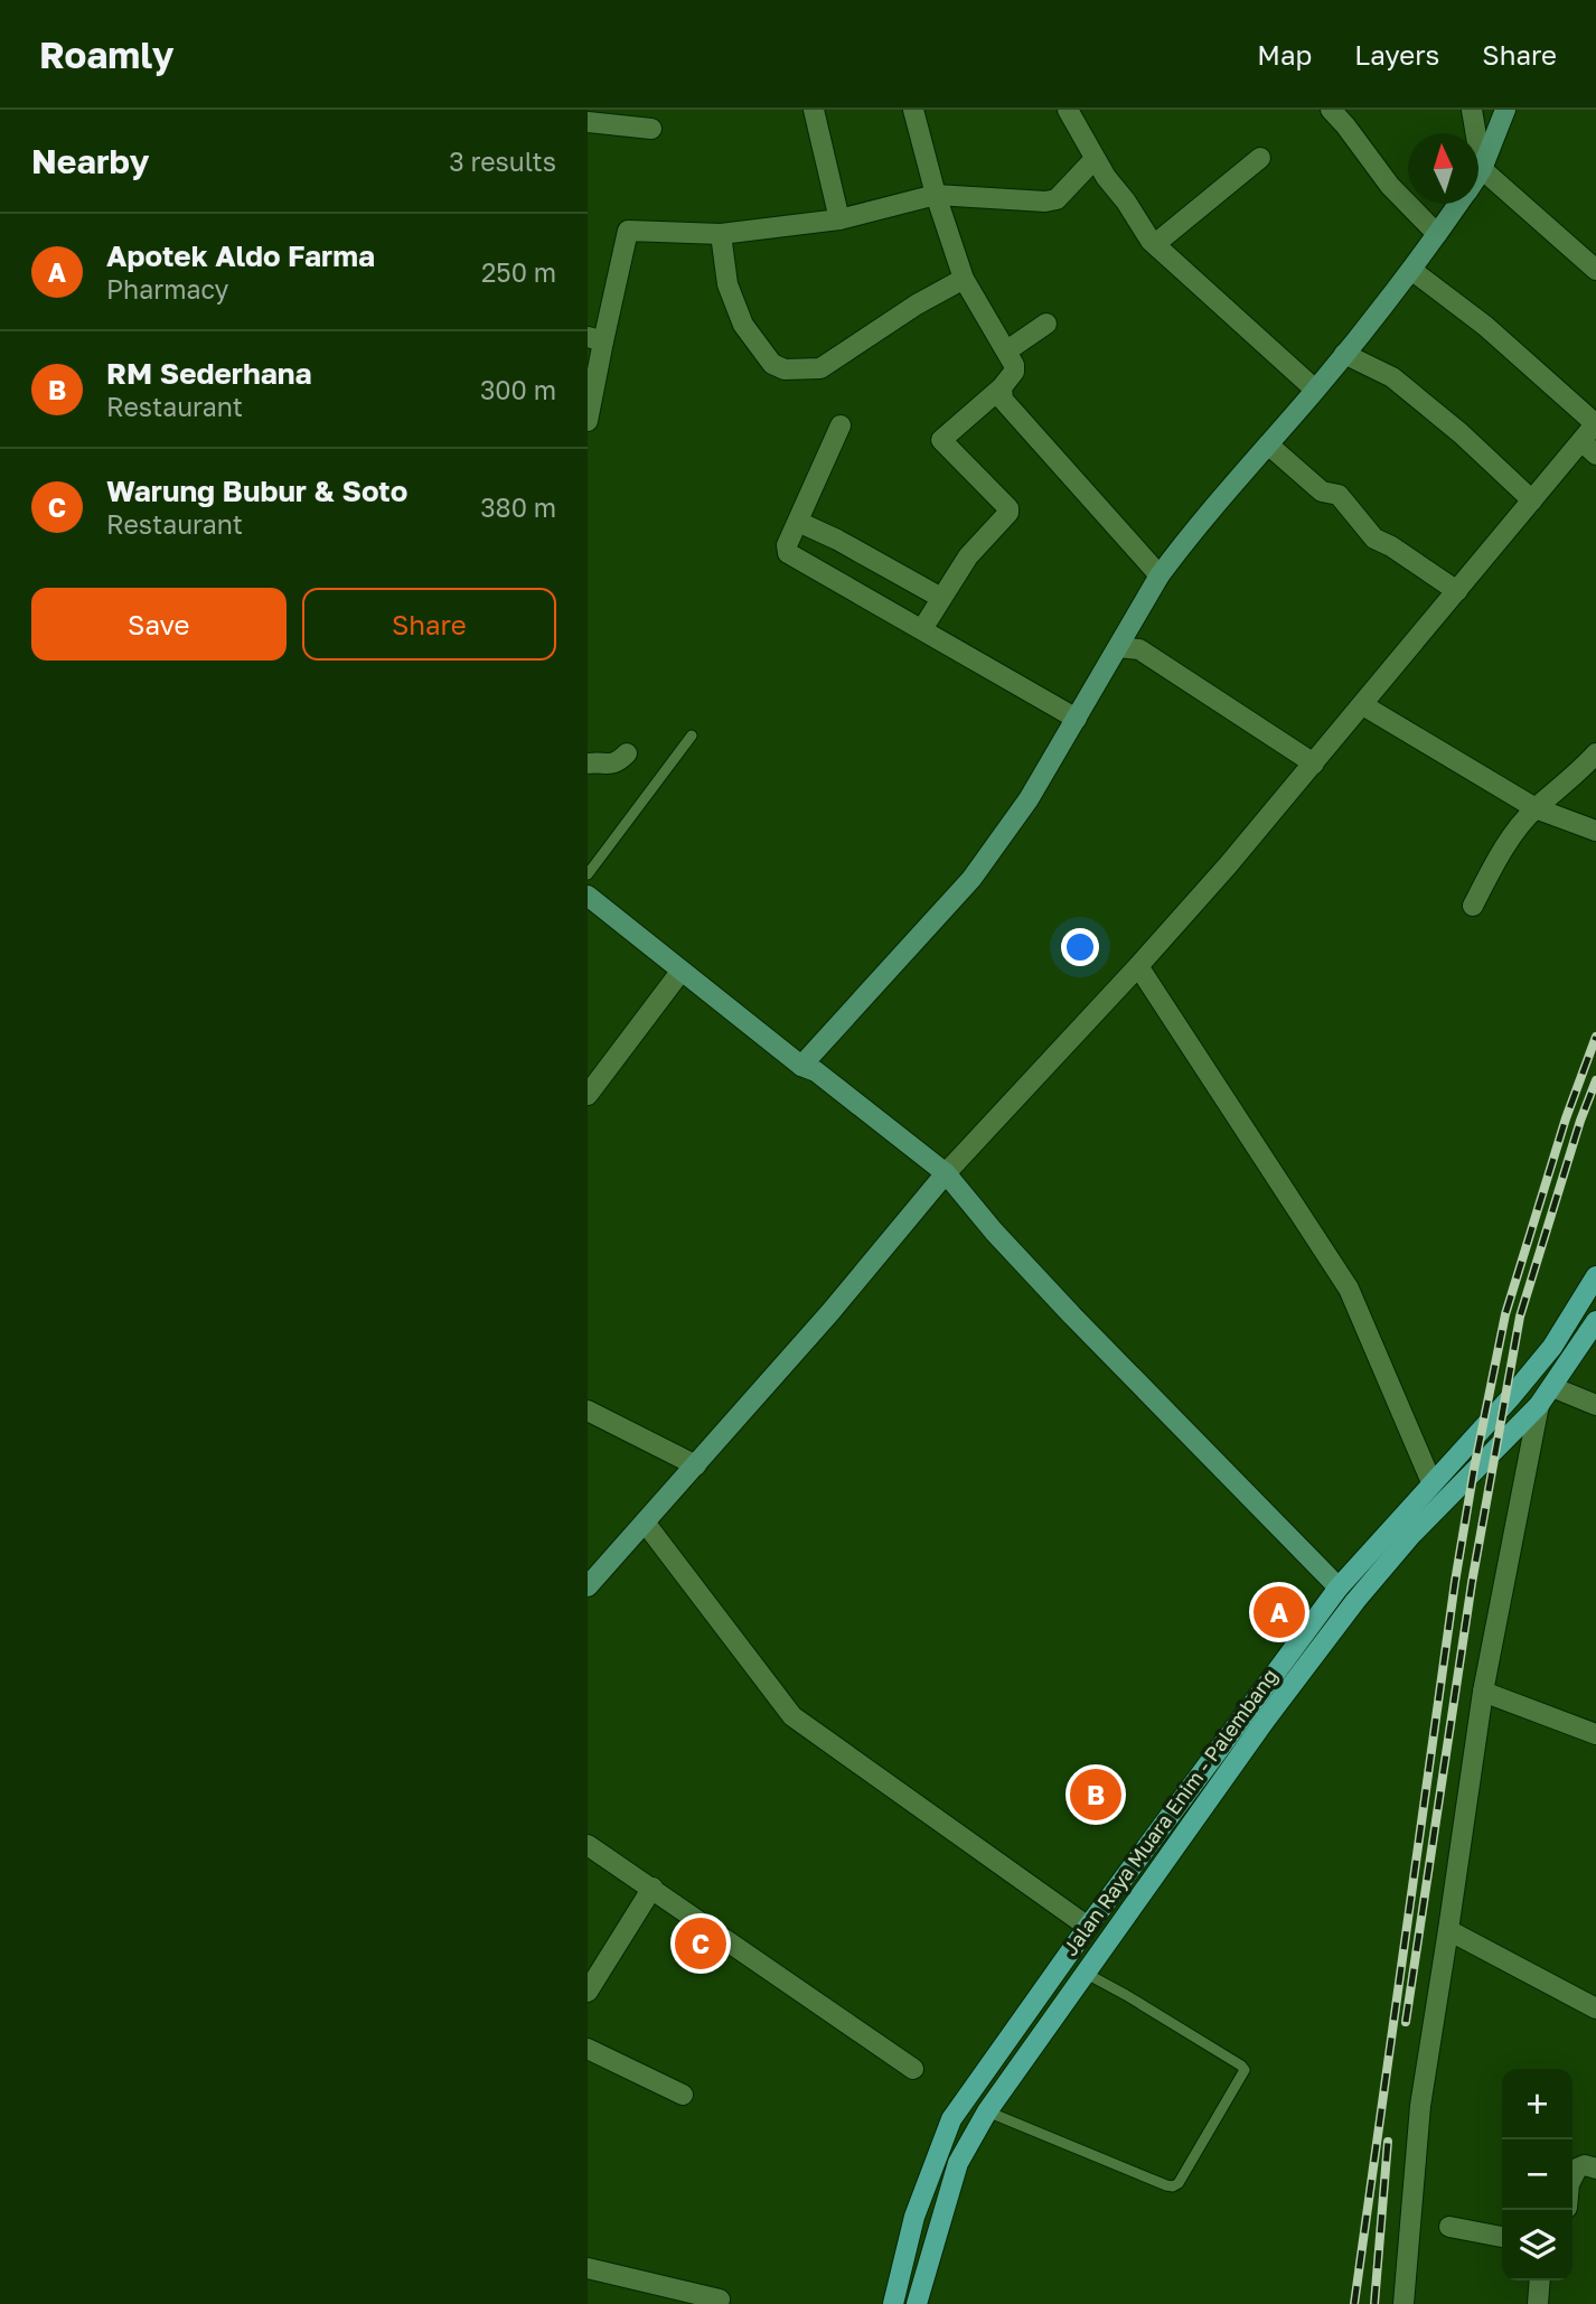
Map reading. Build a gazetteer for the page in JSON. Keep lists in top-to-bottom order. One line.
{"streets":{"main road":["Jalan Raya Muara Enim - Palembang"]},"north":"top","page":{"header":"Roamly","nav":["Map","Layers","Share"],"heading":["Nearby","3 results"],"list":[{"mark":"A","name":"Apotek Aldo Farma","note":"Pharmacy","value":"250 m"},{"mark":"B","name":"RM Sederhana","note":"Restaurant","value":"300 m"},{"mark":"C","name":"Warung Bubur & Soto","note":"Restaurant","value":"380 m"}],"buttons":["Save","Share"],"pins":["A","B","C"],"map_buttons":["+","−"]}}
